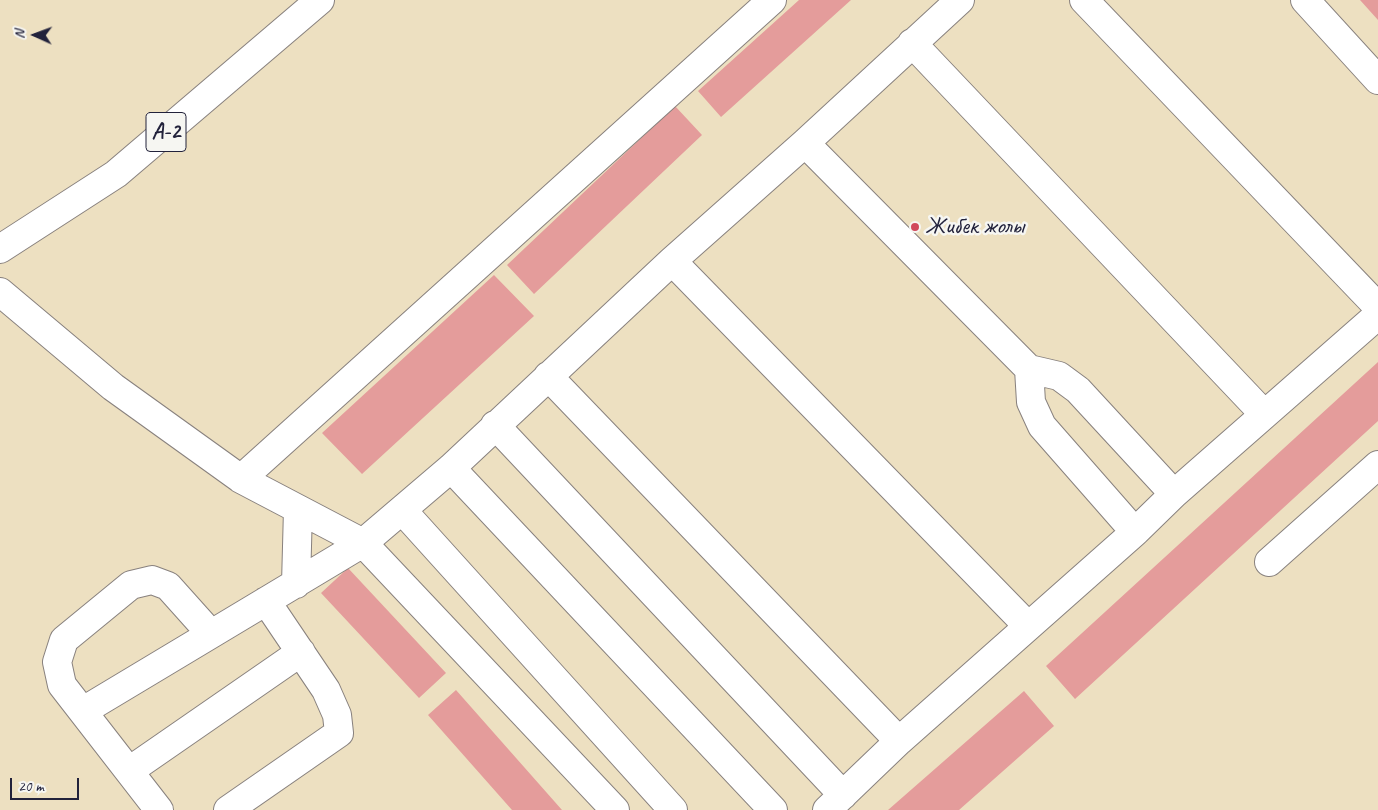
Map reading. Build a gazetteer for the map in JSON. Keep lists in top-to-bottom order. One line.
{"streets":{"main road":["A-2"]},"places":["Жибек жолы"],"scale_bar":"20 m","north":"left"}
